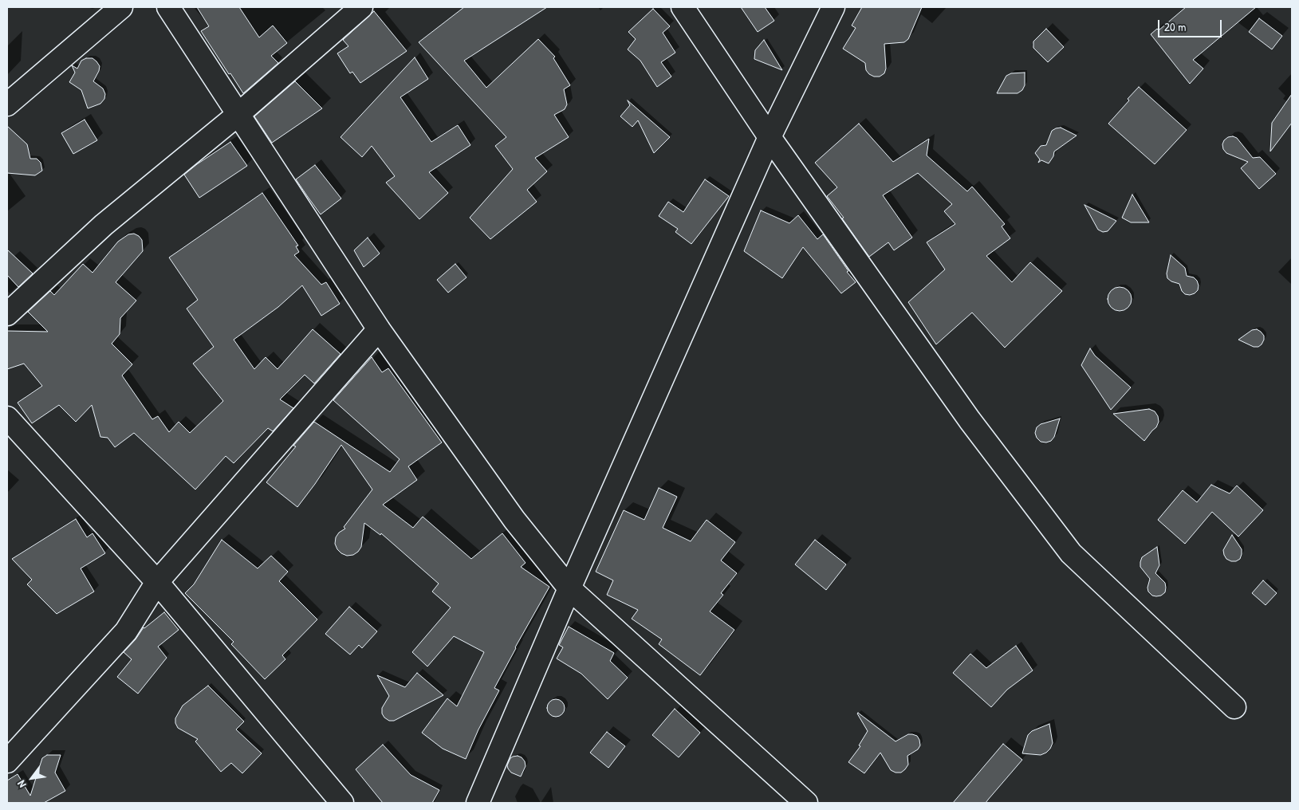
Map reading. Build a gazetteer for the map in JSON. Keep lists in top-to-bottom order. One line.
{"scale_bar":"20 m","north":"bottom left"}
